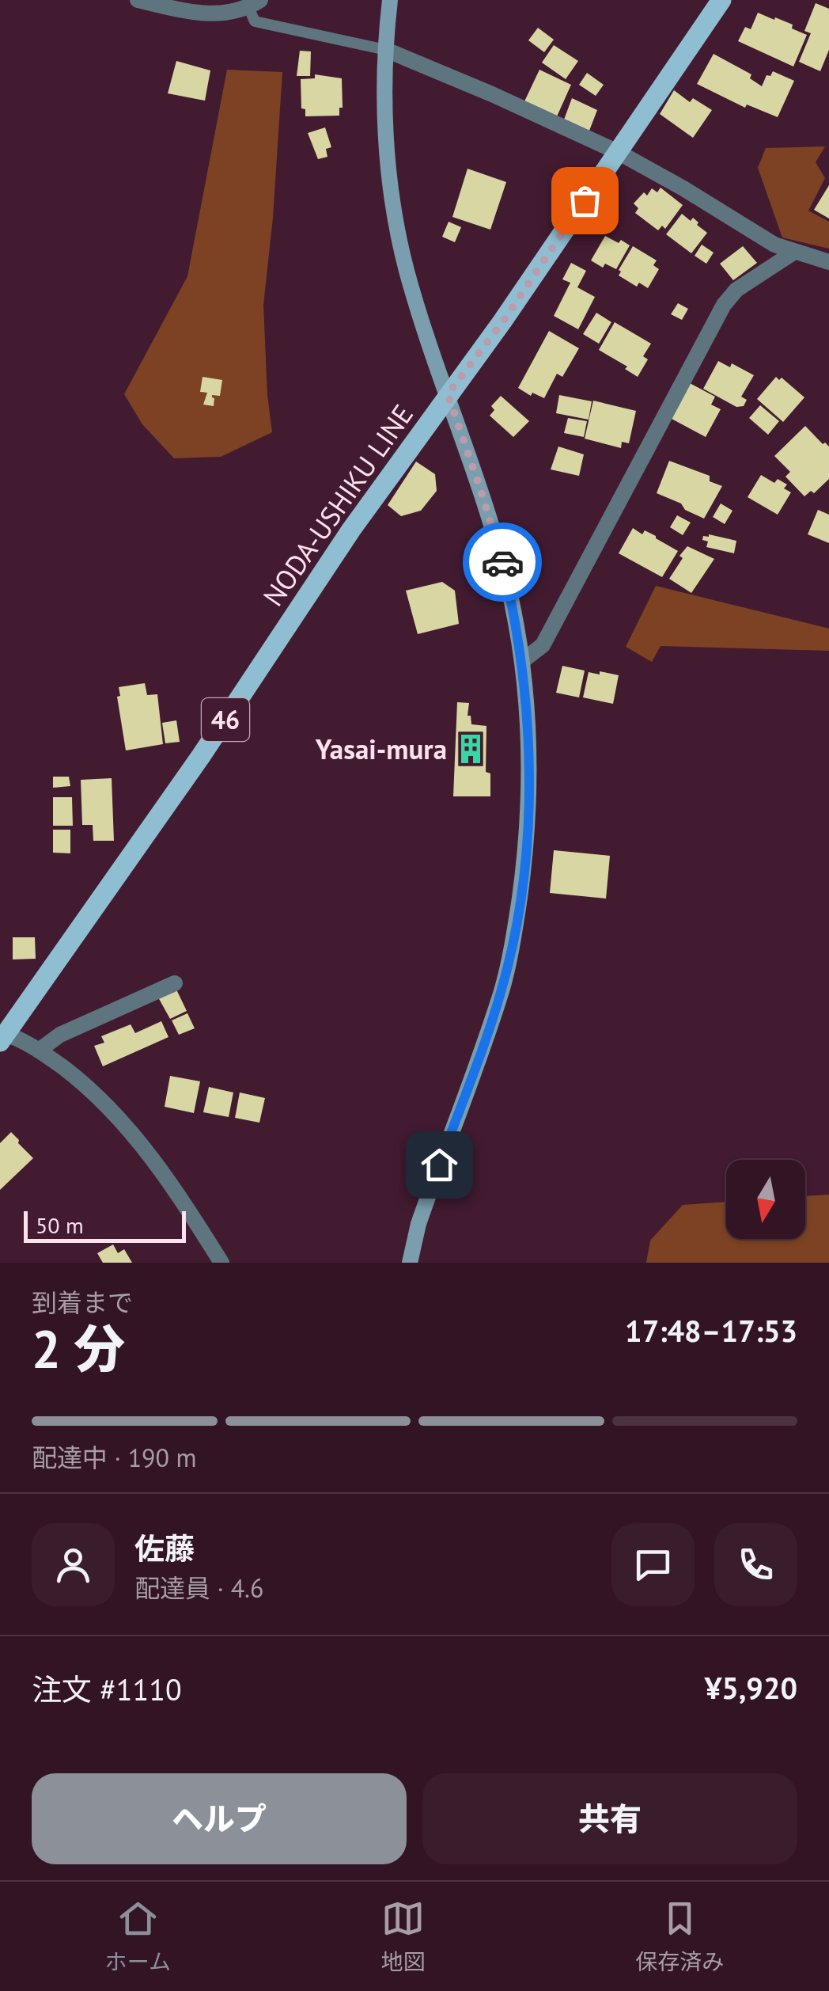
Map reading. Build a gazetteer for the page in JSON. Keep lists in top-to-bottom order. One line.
{"streets":{"main road":["NODA-USHIKU LINE","46"]},"places":{"building":["Yasai-mura"]},"scale_bar":"50 m","north":"bottom","page":{"scale":"50 m","heading":["2 分","到着まで","17:48–17:53"],"panel":["佐藤","配達員 · 4.6","注文 #1110","¥5,920"],"bar":"配達中 · 190 m","buttons":["ヘルプ","共有"],"tabs":["ホーム","地図","保存済み"]}}
